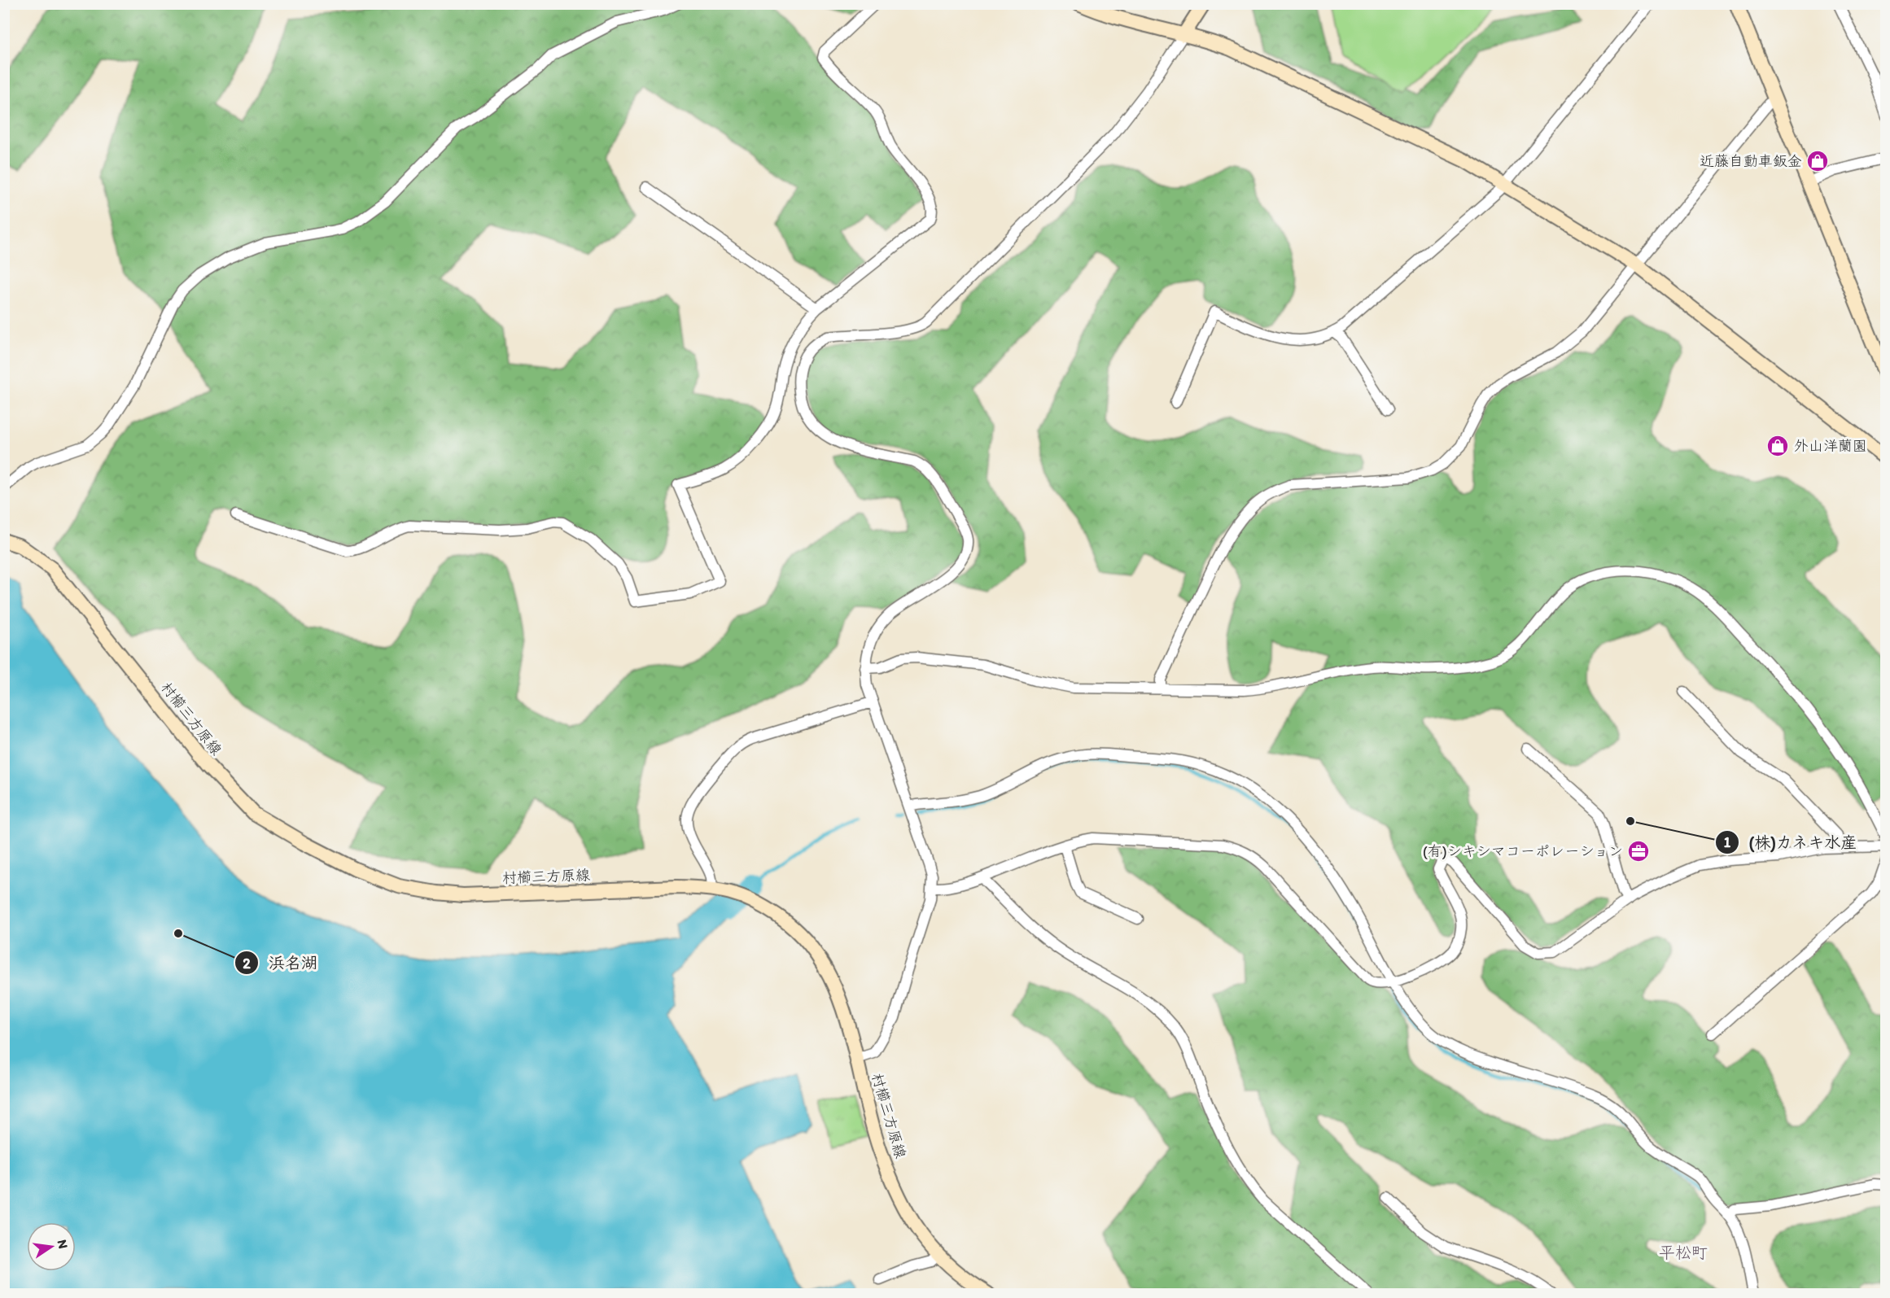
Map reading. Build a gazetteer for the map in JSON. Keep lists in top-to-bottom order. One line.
{"streets":{"street":["村櫛三方原線"]},"districts":["平松町"],"places":{"shop":["近藤自動車鈑金","外山洋蘭園"],"other":["(株)カネキ水産","浜名湖"],"office":["(有)シキシマコーポレーション"]},"north":"right"}
